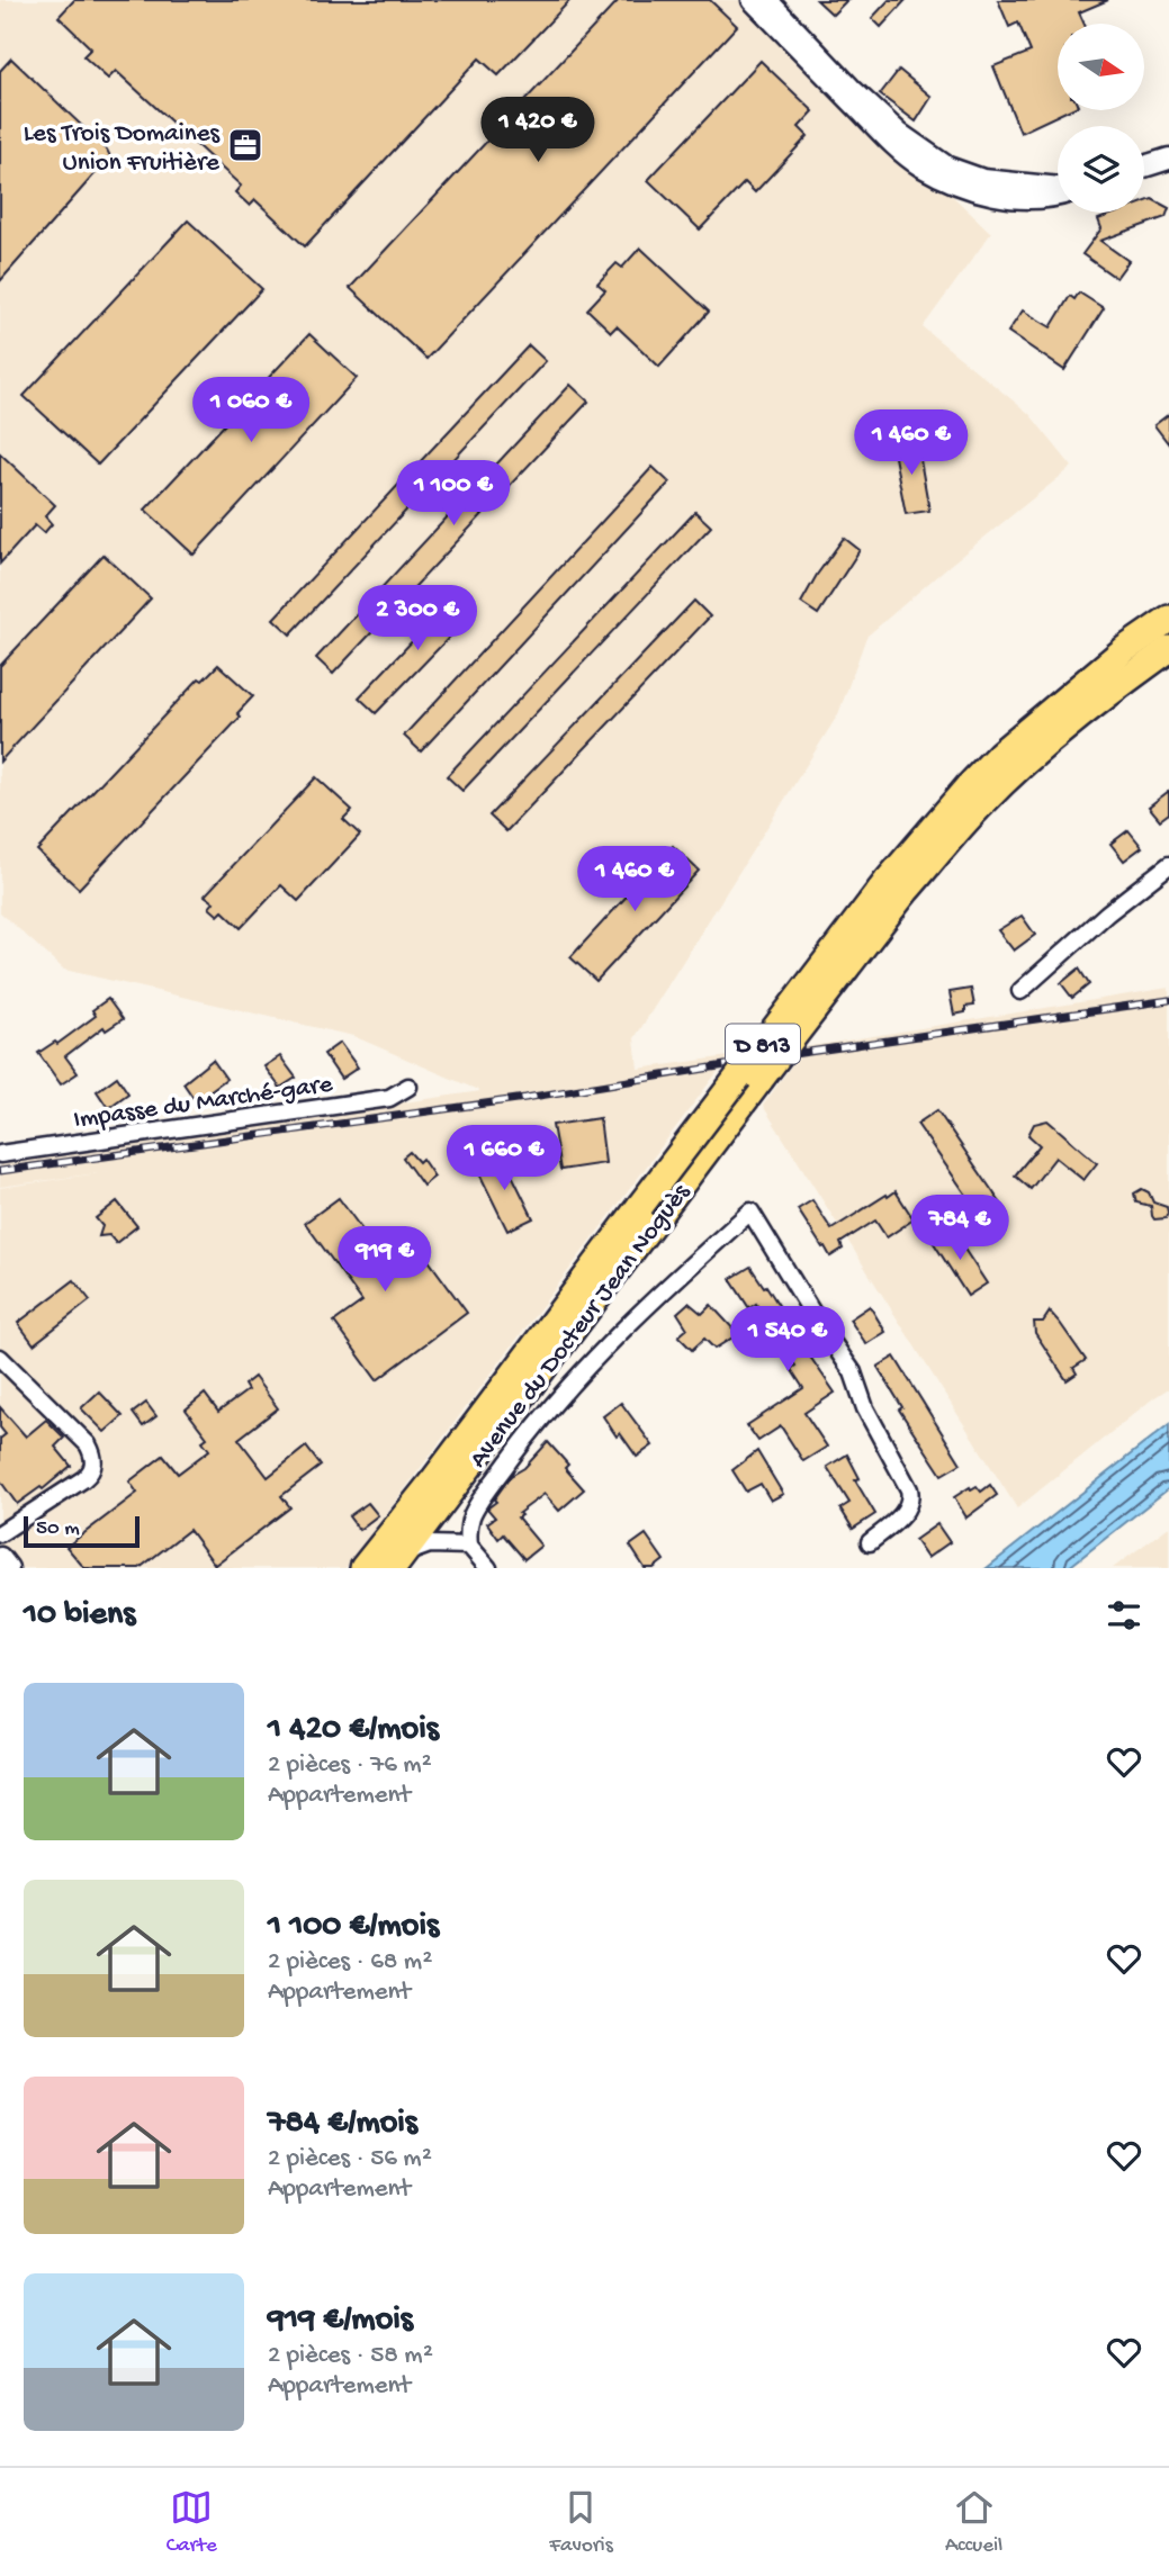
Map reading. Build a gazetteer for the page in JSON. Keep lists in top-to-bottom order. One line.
{"streets":{"main road":["D 813","Avenue du Docteur Jean Noguès"],"street":["Impasse du Marché-gare"]},"crossings":[["D 813","Avenue du Docteur Jean Noguès"]],"places":{"office":["Les Trois Domaines Union Fruitière"]},"scale_bar":"50 m","north":"right","page":{"price":["1 420 €","1 060 €","1 460 €","1 100 €","2 300 €","1 460 €","1 660 €","784 €","919 €","1 540 €"],"scale":"50 m","heading":"10 biens","list":[{"name":"1 420 €/mois","note":"2 pièces · 76 m² · Appartement"},{"name":"1 100 €/mois","note":"2 pièces · 68 m² · Appartement"},{"name":"784 €/mois","note":"2 pièces · 56 m² · Appartement"},{"name":"919 €/mois","note":"2 pièces · 58 m² · Appartement"}],"tabs":["Carte","Favoris","Accueil"]}}
